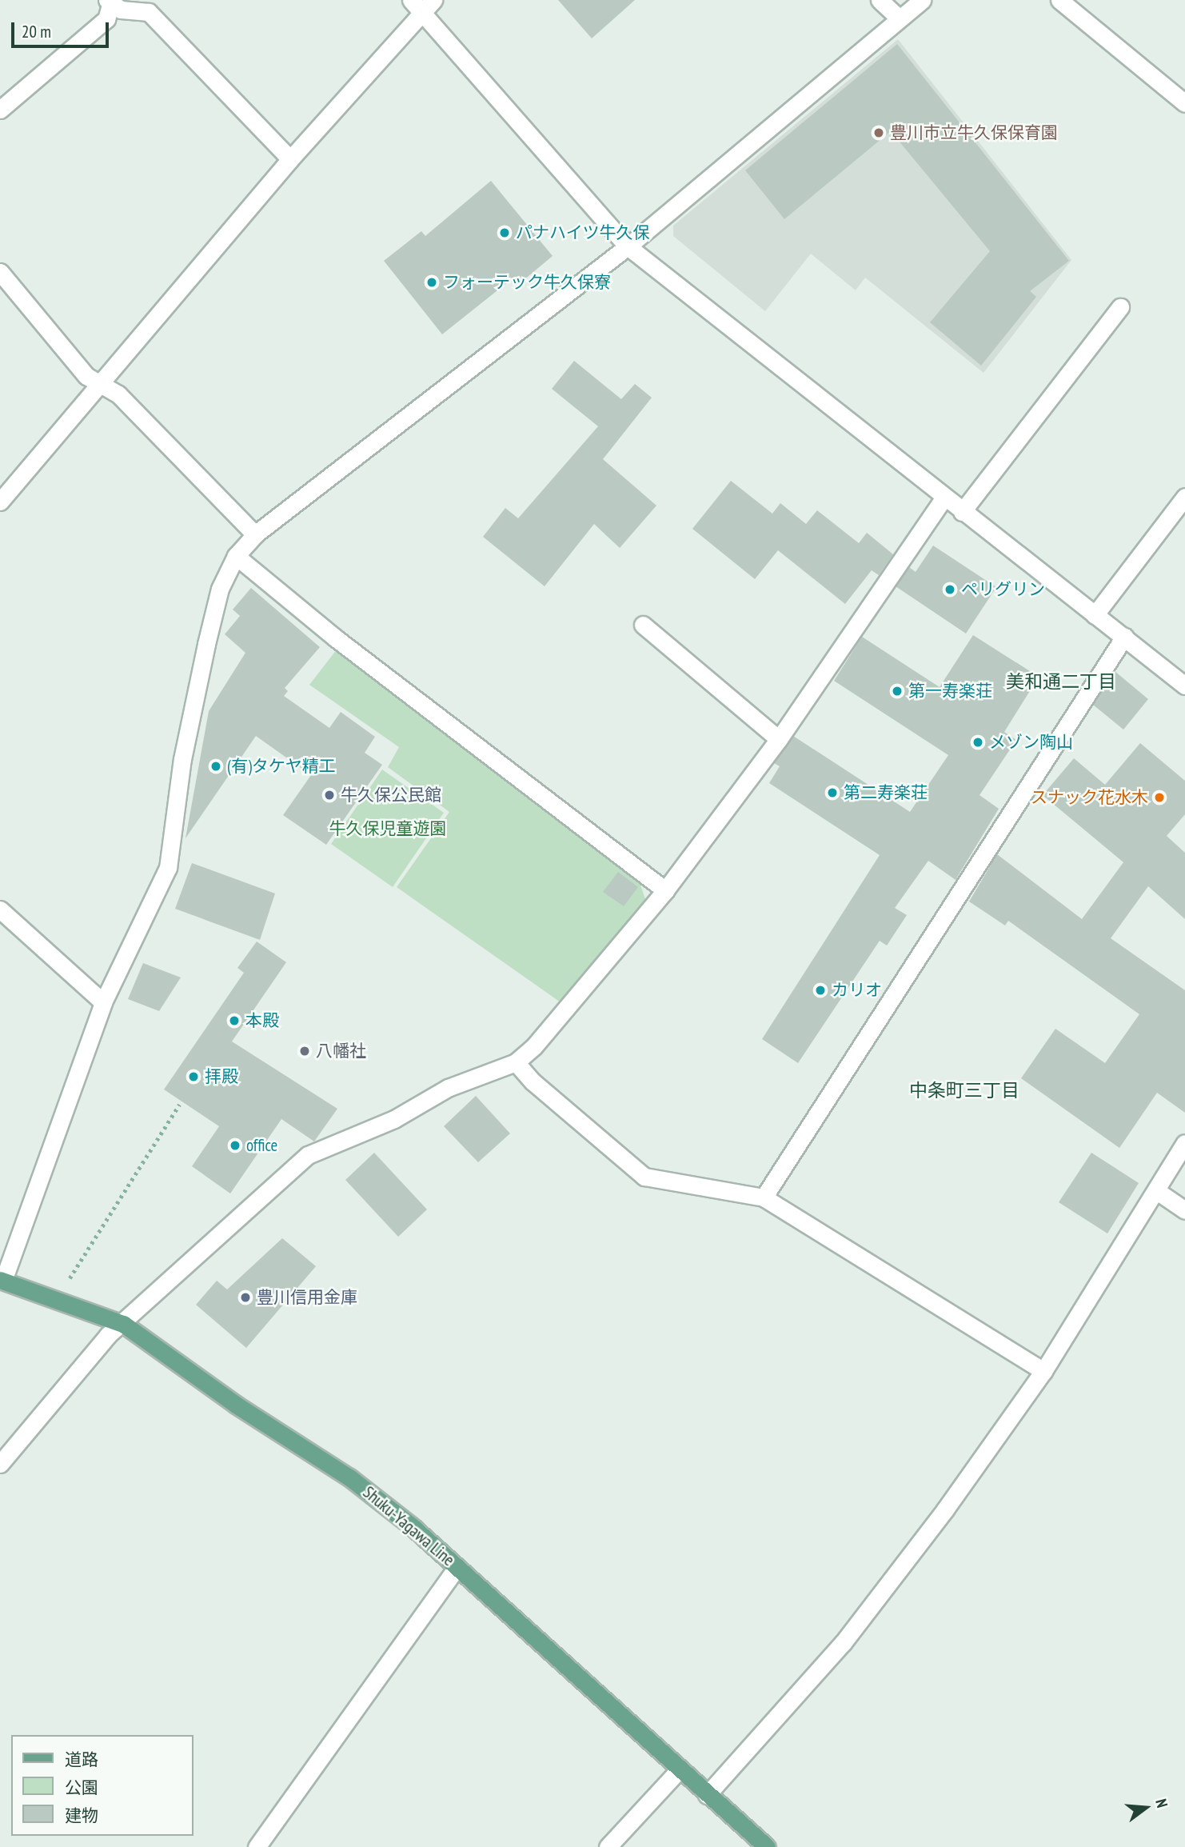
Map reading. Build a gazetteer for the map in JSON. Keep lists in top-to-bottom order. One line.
{"streets":{"main road":["Shuku-Yagawa Line"]},"districts":["美和通二丁目","中条町三丁目"],"parks":["牛久保児童遊園"],"places":["豊川市立牛久保保育園","パナハイツ牛久保","フォーテック牛久保寮","ペリグリン","第一寿楽荘","メゾン陶山","(有)タケヤ精工","第二寿楽荘","牛久保公民館","スナック花水木","カリオ","本殿","八幡社","拝殿","office","豊川信用金庫"],"legend":["道路","公園","建物"],"scale_bar":"20 m","north":"right"}
